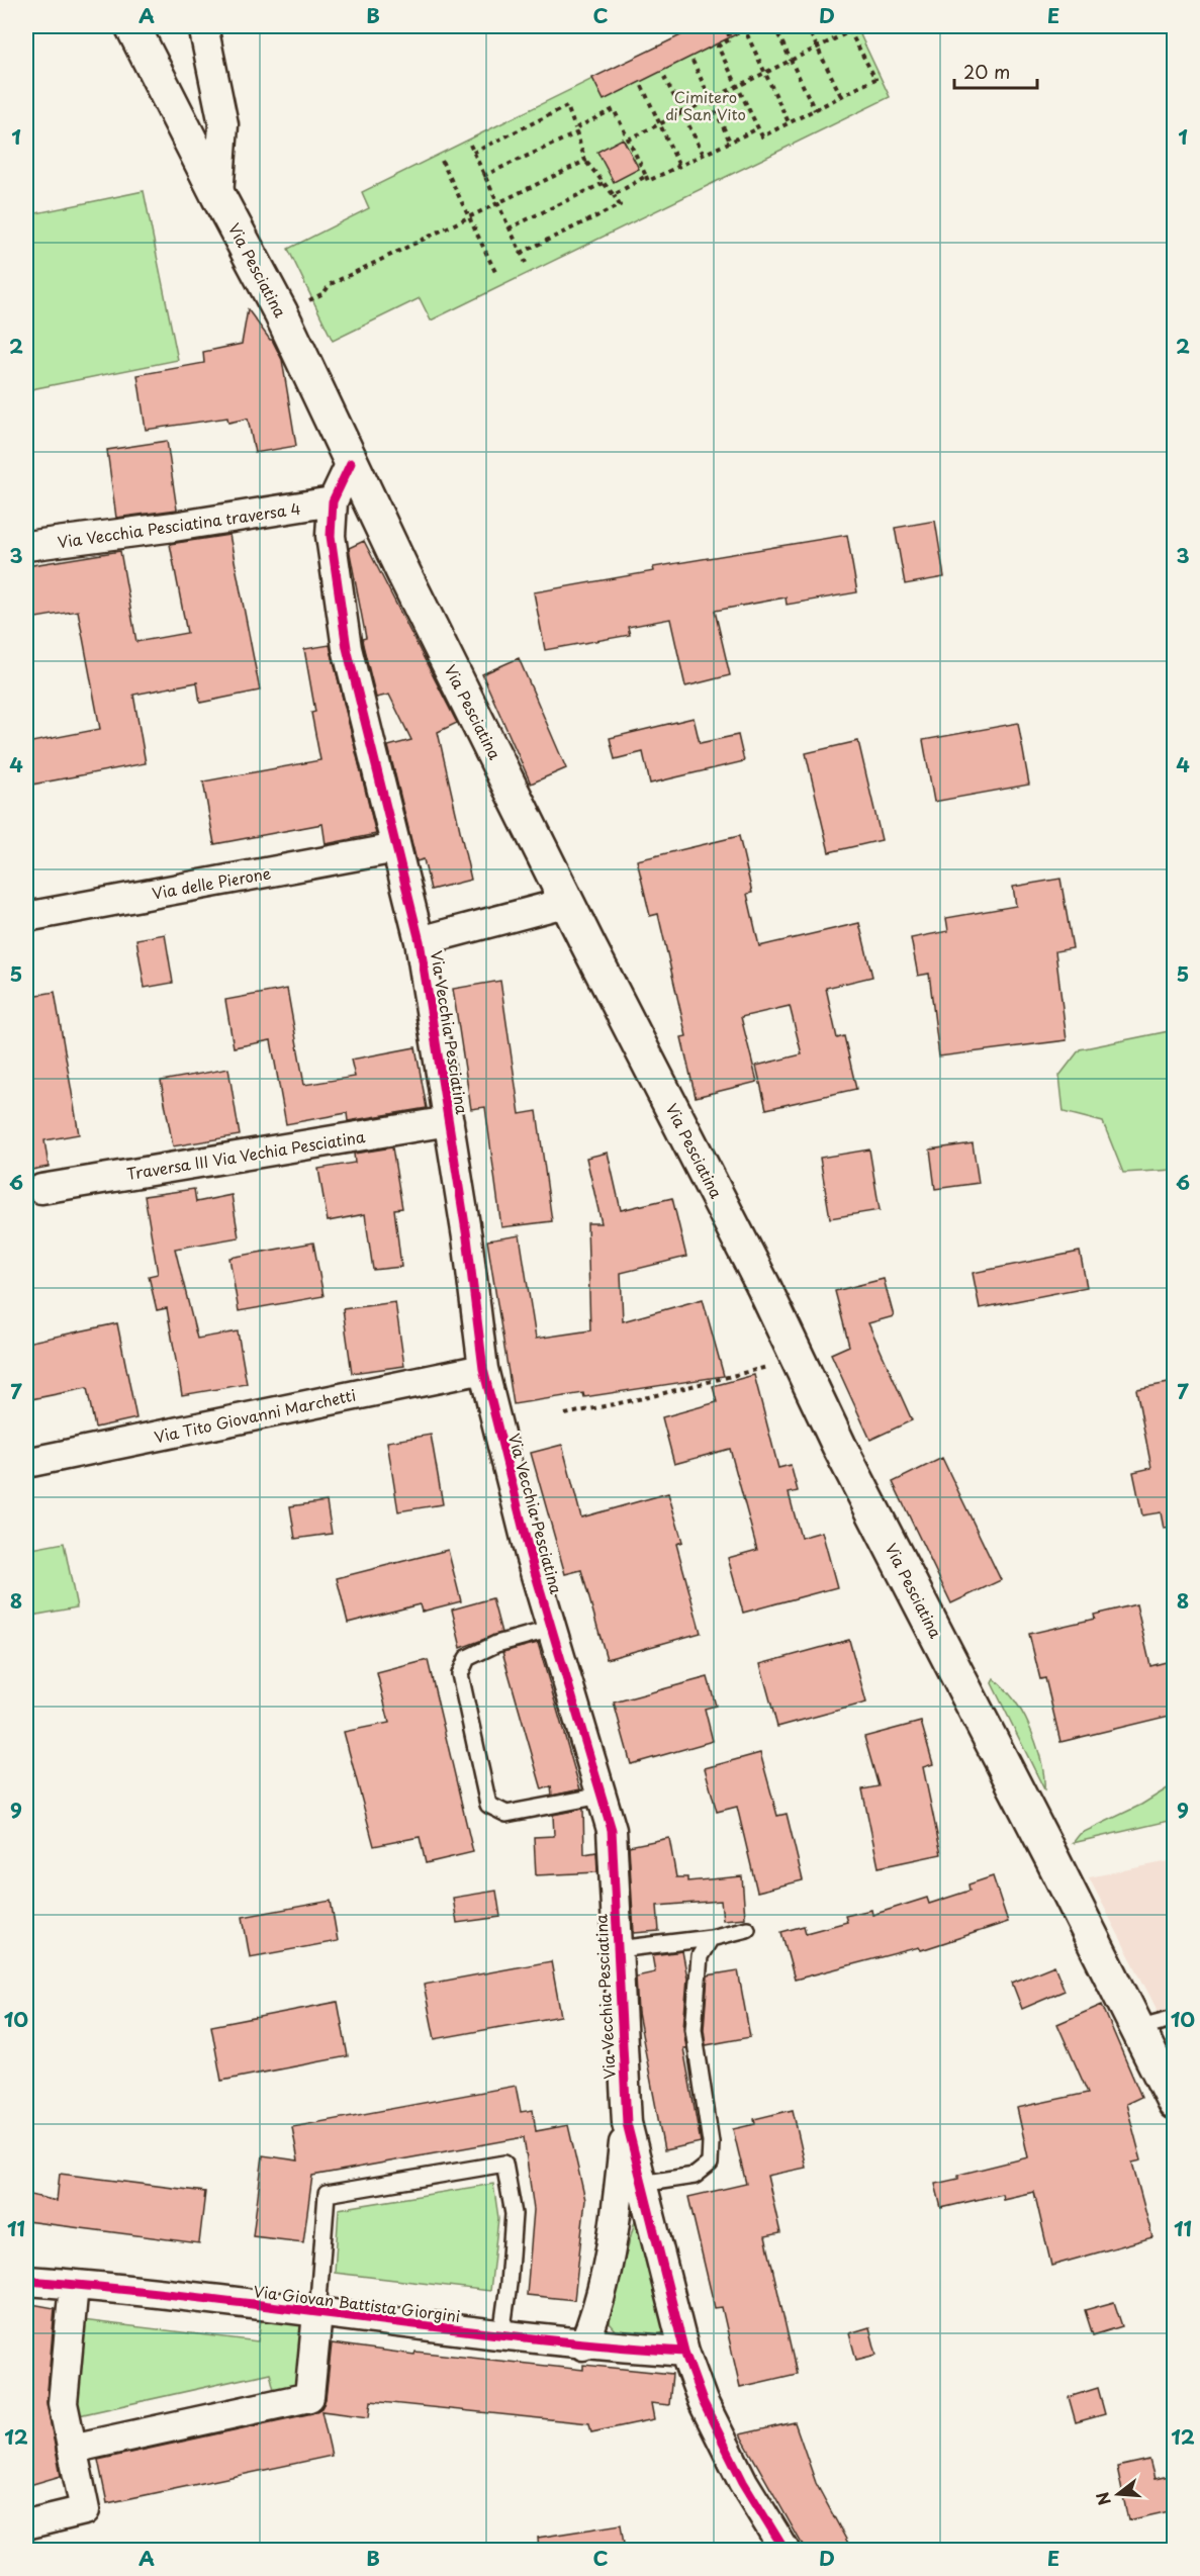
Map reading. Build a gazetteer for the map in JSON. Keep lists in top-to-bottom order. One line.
{"streets":{"main road":["Via Pesciatina"],"street":["Via Vecchia Pesciatina traversa 4","Via delle Pierone","Via Vecchia Pesciatina","Traversa III Via Vechia Pesciatina","Via Tito Giovanni Marchetti","Via Giovan Battista Giorgini"]},"crossings":[["Via Pesciatina","Via Vecchia Pesciatina"],["Via Vecchia Pesciatina traversa 4","Via Vecchia Pesciatina"],["Via delle Pierone","Via Vecchia Pesciatina"],["Via Vecchia Pesciatina","Traversa III Via Vechia Pesciatina"],["Via Vecchia Pesciatina","Via Tito Giovanni Marchetti"],["Via Vecchia Pesciatina","Via Giovan Battista Giorgini"]],"parks":["Cimitero di San Vito"],"scale_bar":"20 m","north":"left","grid":{"columns":["A","B","C","D","E"],"rows":["1","2","3","4","5","6","7","8","9","10","11","12"]}}
